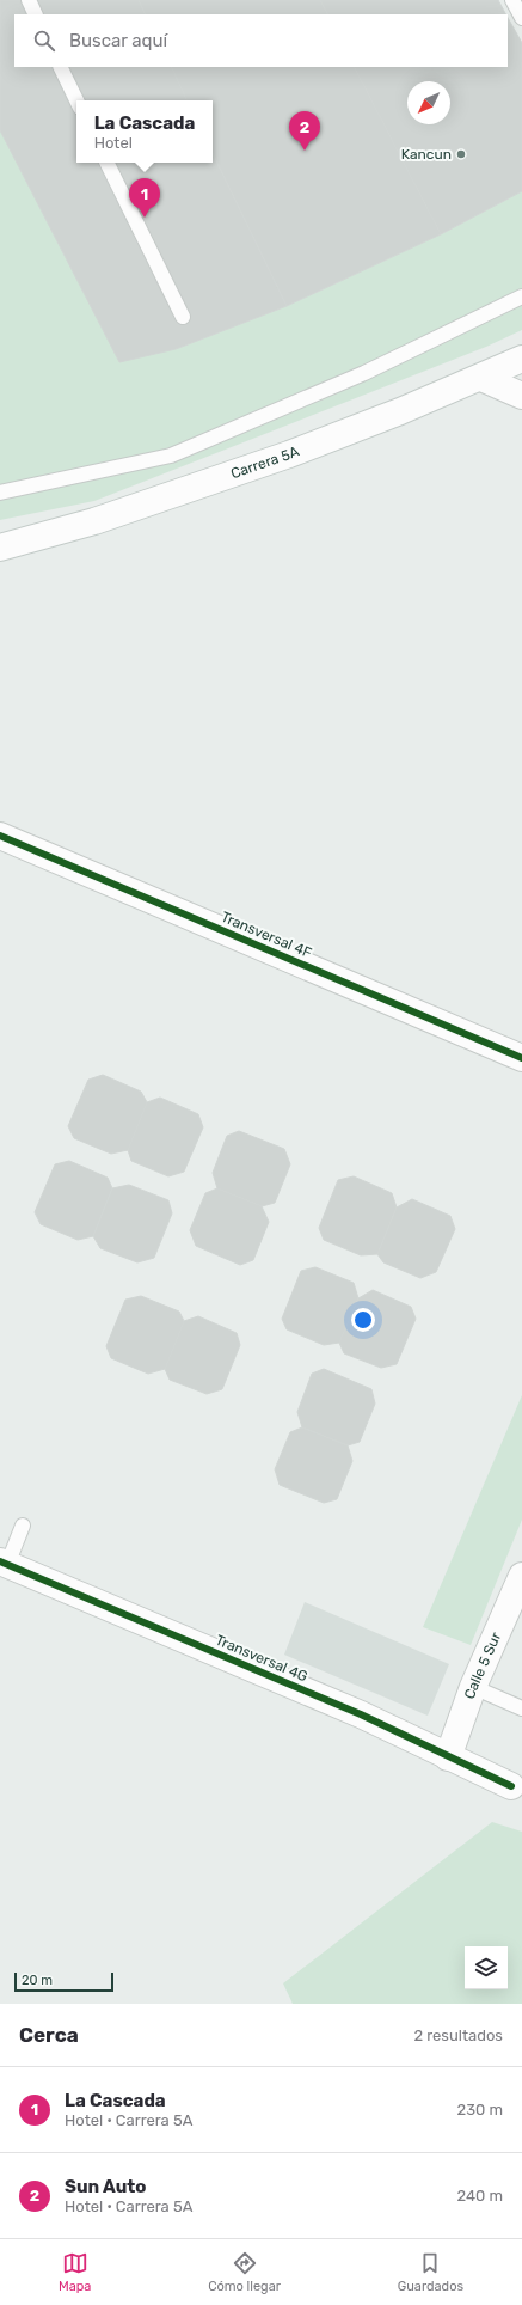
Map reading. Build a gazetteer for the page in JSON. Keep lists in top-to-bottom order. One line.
{"streets":{"street":["Carrera 5A","Transversal 4F","Transversal 4G","Calle 5 Sur"]},"crossings":[["Transversal 4G","Calle 5 Sur"]],"places":["Kancun"],"scale_bar":"20 m","north":"bottom left","page":{"search":"Buscar aquí","popup":["La Cascada","Hotel"],"pins":["2","1"],"scale":"20 m","heading":["Cerca","2 resultados"],"list":[{"mark":"1","name":"La Cascada","note":"Hotel · Carrera 5A","value":"230 m"},{"mark":"2","name":"Sun Auto","note":"Hotel · Carrera 5A","value":"240 m"}],"nav":["Mapa","Cómo llegar","Guardados"]}}
